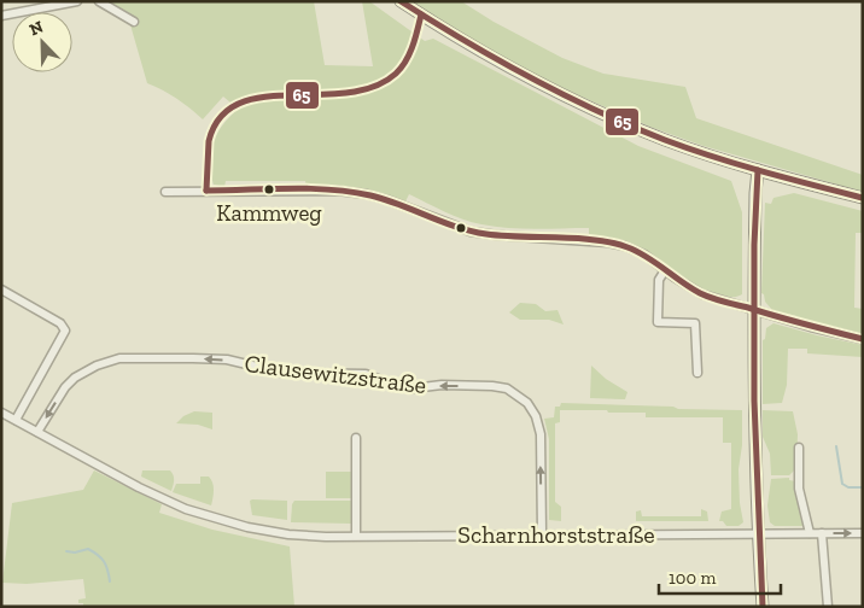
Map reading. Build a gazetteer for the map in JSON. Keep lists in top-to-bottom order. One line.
{"streets":{"street":["Clausewitzstraße","Scharnhorststraße"]},"crossings":[["Clausewitzstraße","Scharnhorststraße"]],"places":["Kammweg"],"lines":["transit line 65"],"scale_bar":"100 m","north":"top left"}
